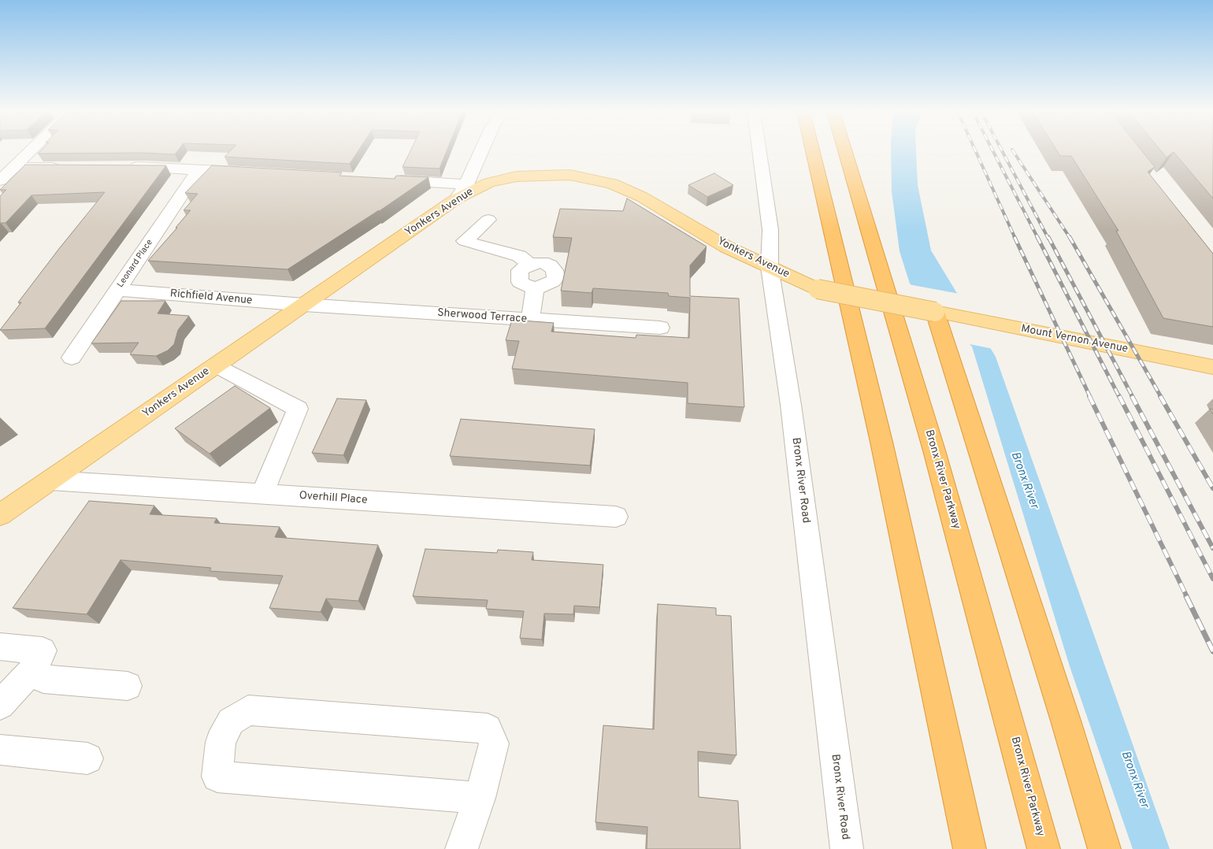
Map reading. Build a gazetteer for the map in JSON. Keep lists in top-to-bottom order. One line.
{"streets":{"highway":["Bronx River Parkway"],"main road":["Yonkers Avenue","Mount Vernon Avenue"],"street":["Leonard Place","Richfield Avenue","Sherwood Terrace","Bronx River Road","Overhill Place"]},"crossings":[["Yonkers Avenue","Richfield Avenue"],["Yonkers Avenue","Sherwood Terrace"],["Yonkers Avenue","Mount Vernon Avenue"],["Yonkers Avenue","Bronx River Road"],["Yonkers Avenue","Overhill Place"],["Leonard Place","Richfield Avenue"],["Richfield Avenue","Sherwood Terrace"]],"water":["Bronx River"]}
